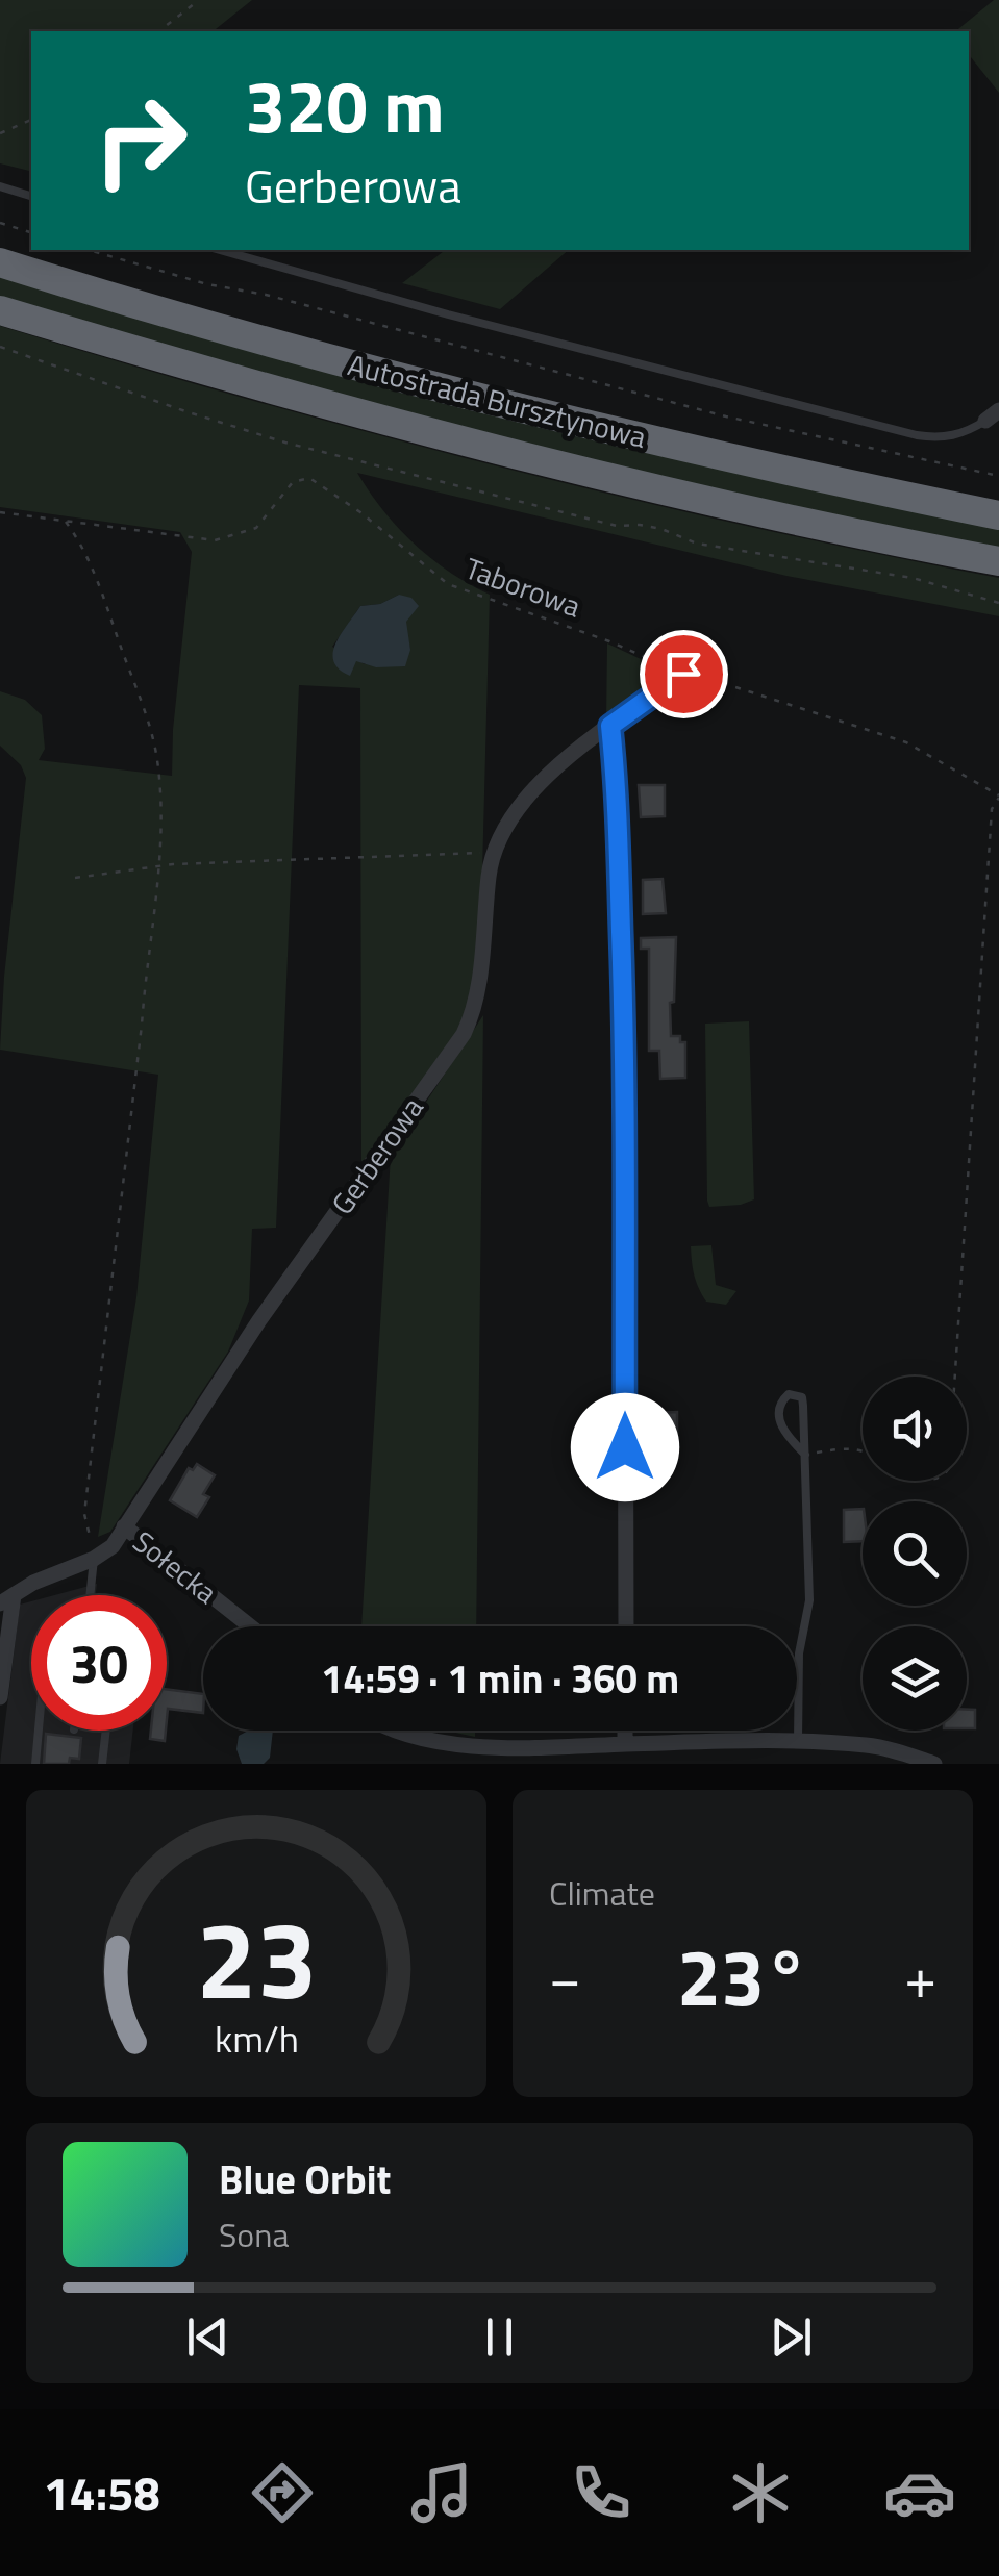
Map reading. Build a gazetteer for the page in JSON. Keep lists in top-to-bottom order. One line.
{"streets":{"highway":["Autostrada Bursztynowa"],"street":["Gerberowa","Sołecka"],"path":["Taborowa"]},"crossings":[["Taborowa","Gerberowa"],["Gerberowa","Sołecka"]],"page":{"turn":["320 m","Gerberowa"],"limit":"30","trip":"14:59 · 1 min · 360 m","tile":"Climate","heat":["−","23°","+"],"song":["Blue Orbit","Sona"],"tabs":"14:58","gauge":["23","km/h"]}}
